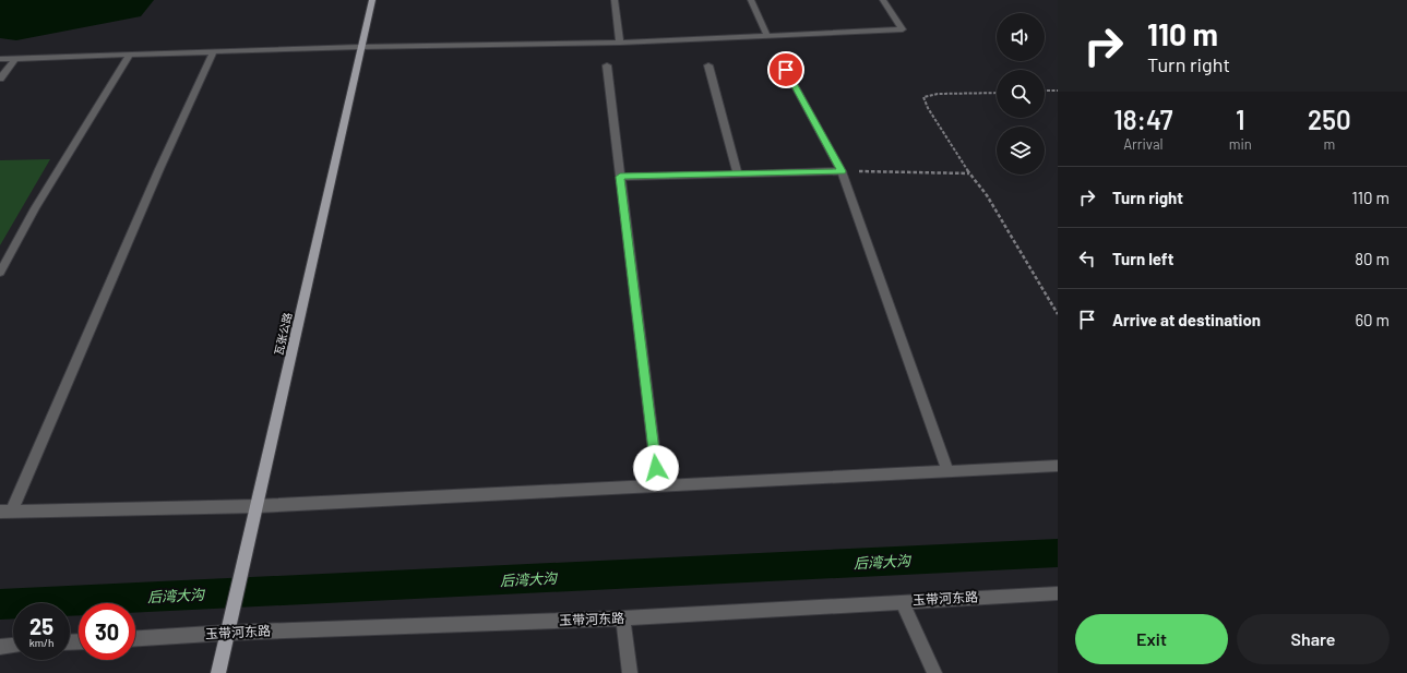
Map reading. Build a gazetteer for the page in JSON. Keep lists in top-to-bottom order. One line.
{"streets":{"main road":["瓦张公路"],"street":["玉带河东路"]},"crossings":[["瓦张公路","玉带河东路"]],"water":["后湾大沟"],"page":{"turn":["110 m","Turn right"],"eta":["18:47","Arrival","1","min","250","m"],"list":[{"name":"Turn right","value":"110 m"},{"name":"Turn left","value":"80 m"},{"name":"Arrive at destination","value":"60 m"}],"speed":"25 km/h","limit":"30","buttons":["Exit","Share"]}}
